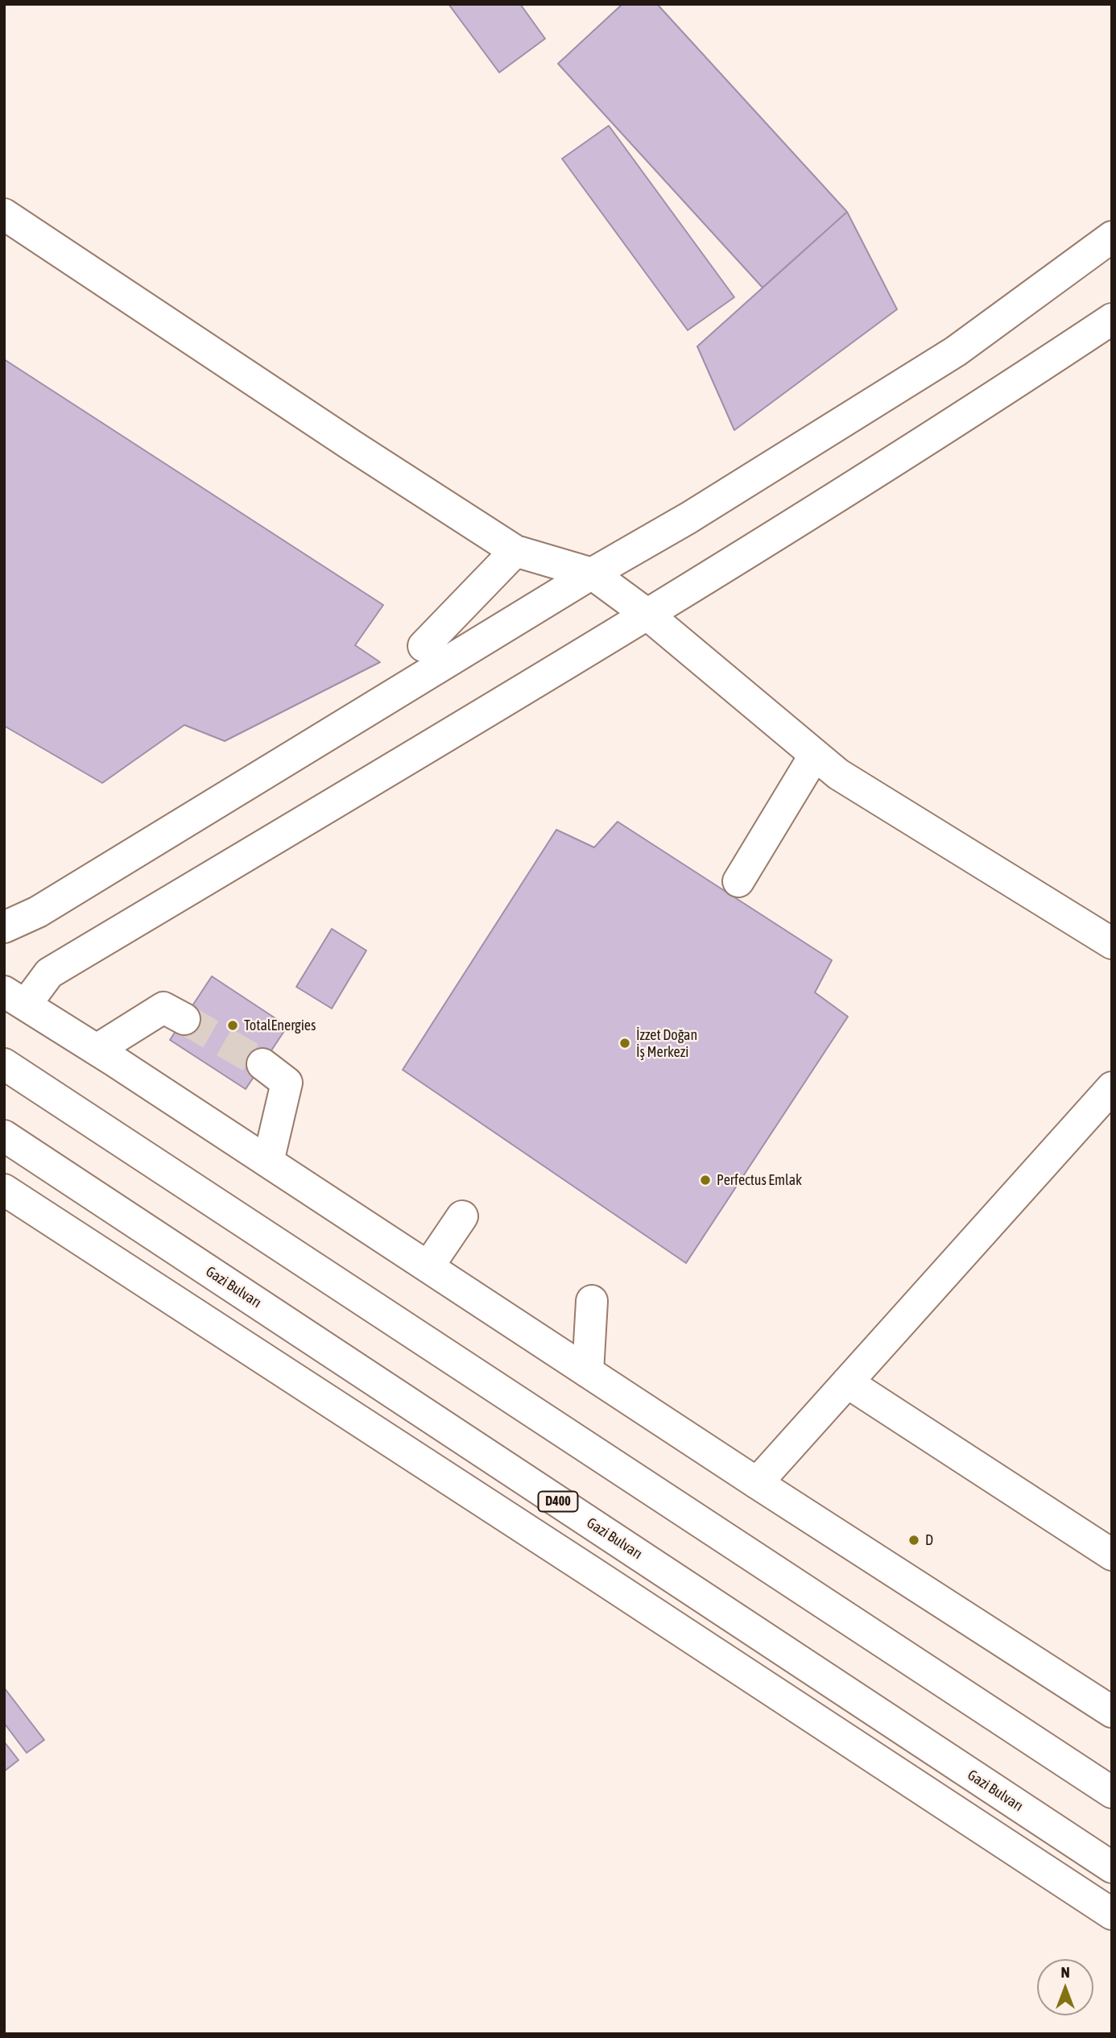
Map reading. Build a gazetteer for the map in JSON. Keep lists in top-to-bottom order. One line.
{"streets":{"main road":["Gazi Bulvarı","D400"]},"places":["TotalEnergies","İzzet Doğan İş Merkezi","Perfectus Emlak","D"],"north":"top"}
